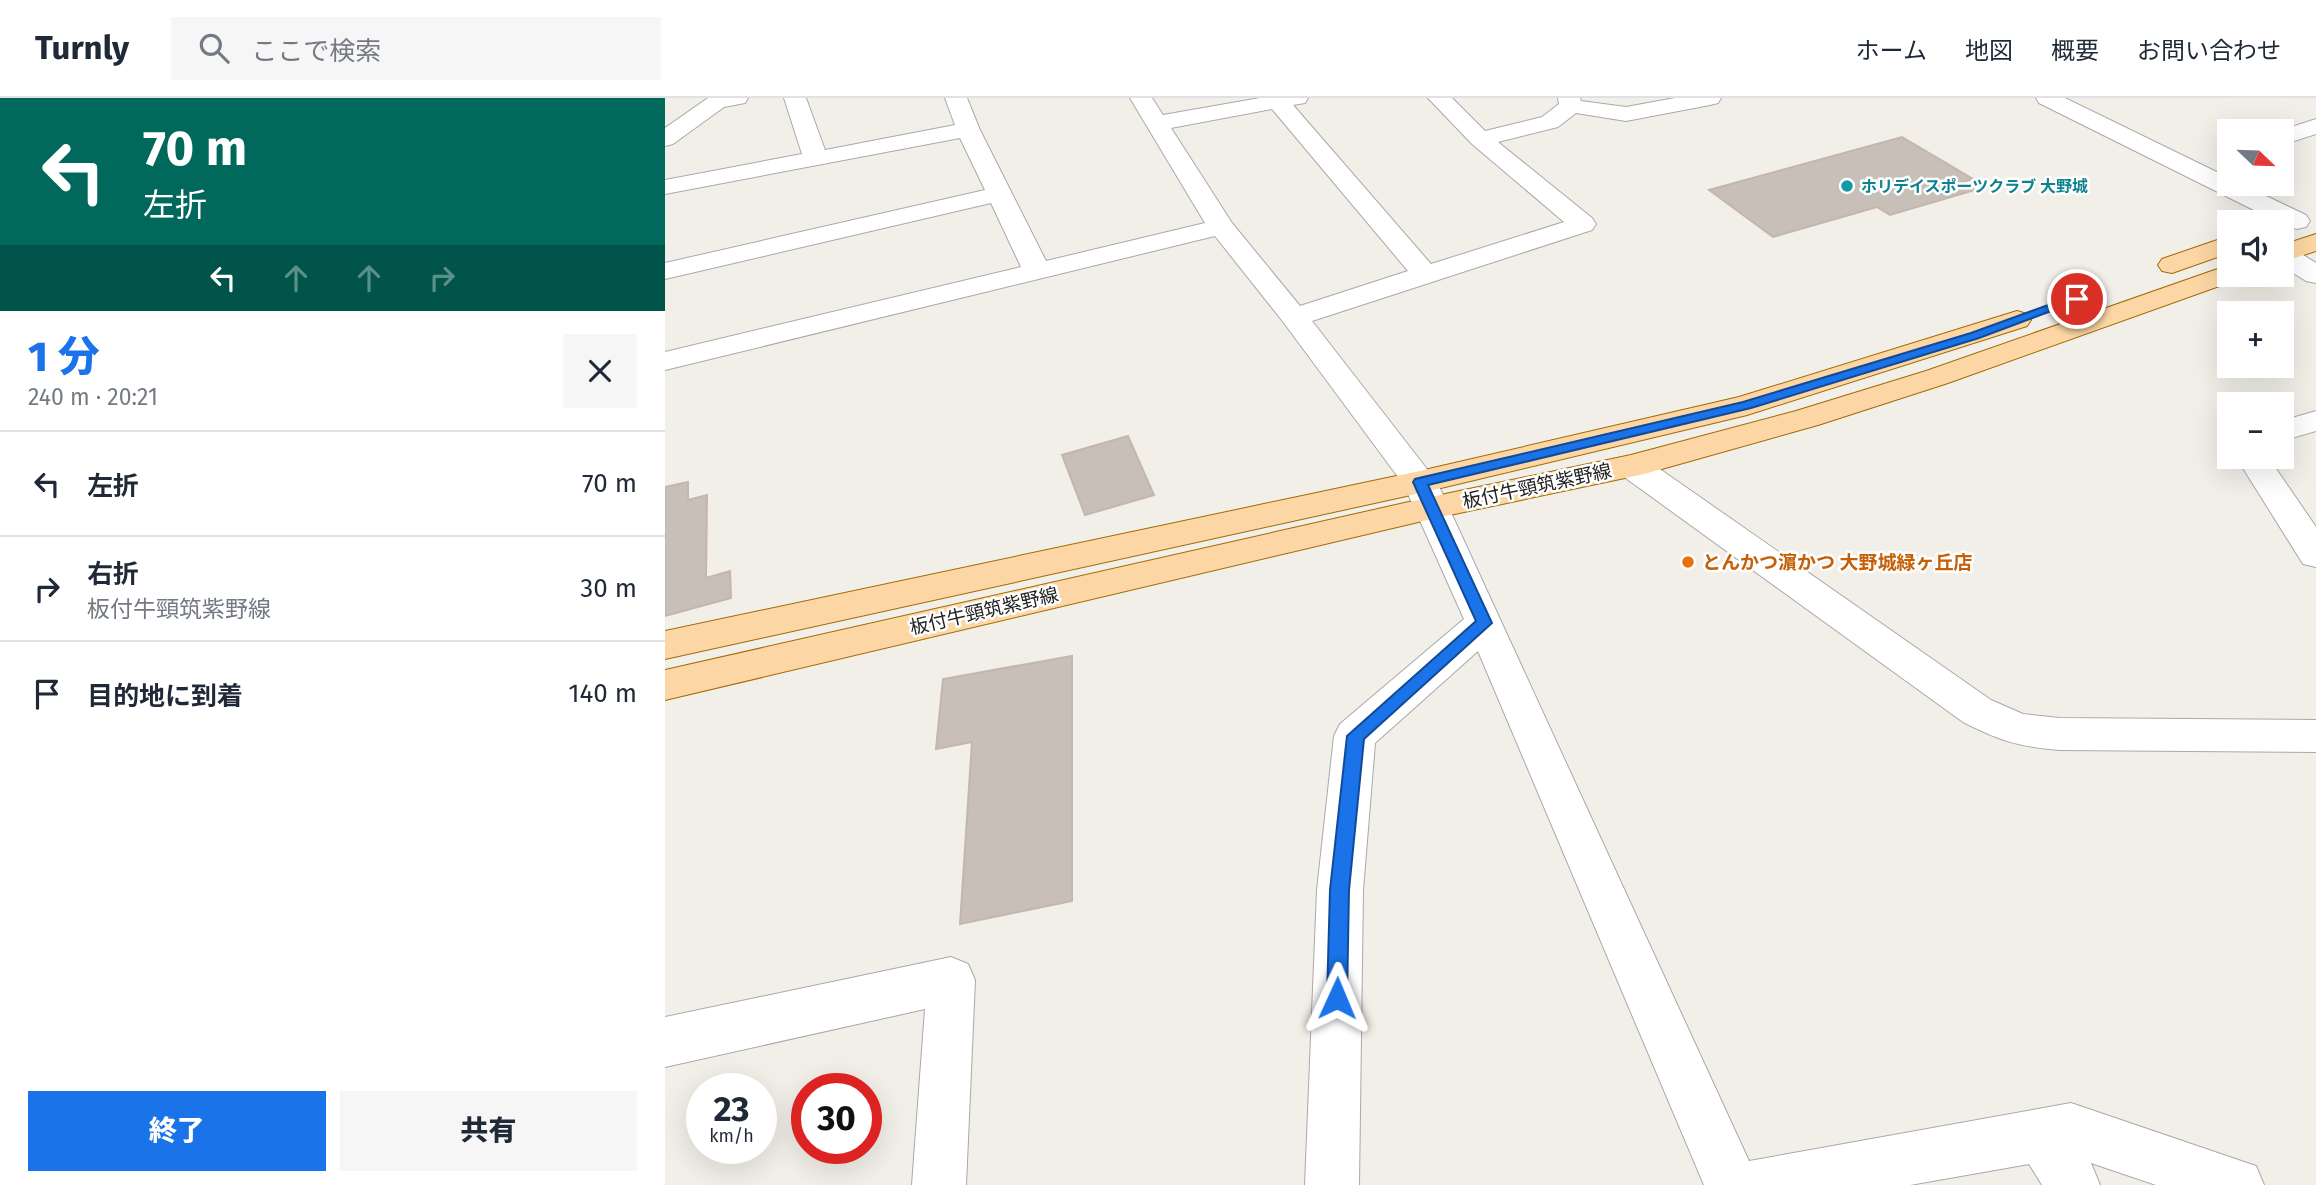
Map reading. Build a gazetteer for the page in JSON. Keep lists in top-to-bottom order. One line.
{"streets":{"main road":["板付牛頸筑紫野線"]},"places":["ホリデイスポーツクラブ 大野城","とんかつ濵かつ 大野城緑ヶ丘店"],"north":"bottom right","page":{"header":"Turnly","search":"ここで検索","nav":["ホーム","地図","概要","お問い合わせ"],"turn":["70 m","左折"],"map_buttons":["+","−"],"heading":["1 分","240 m · 20:21"],"list":[{"name":"左折","value":"70 m"},{"name":"右折","note":"板付牛頸筑紫野線","value":"30 m"},{"name":"目的地に到着","value":"140 m"}],"speed":"23 km/h","limit":"30","buttons":["終了","共有"]}}
